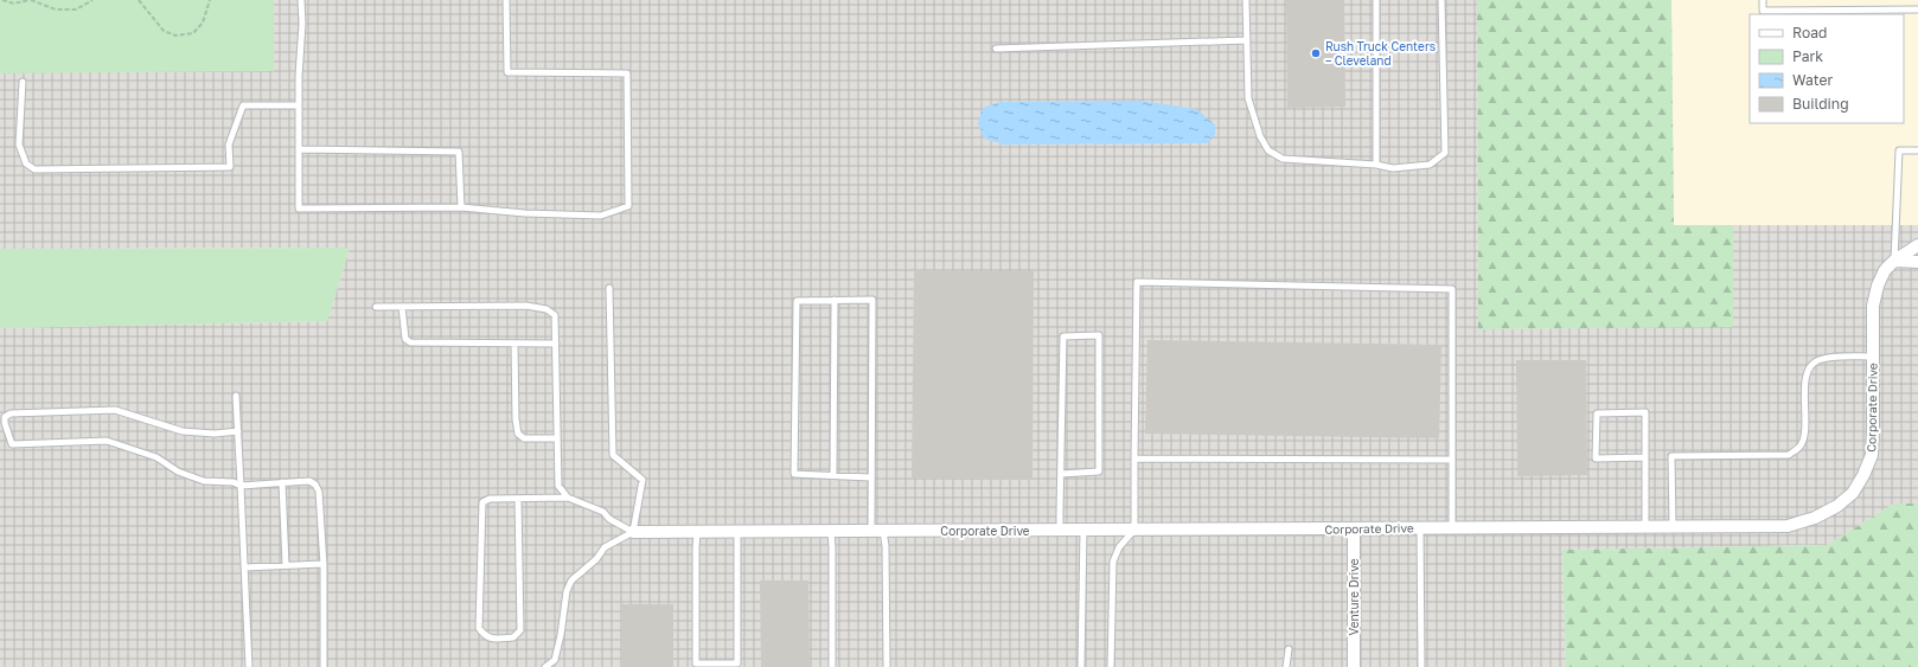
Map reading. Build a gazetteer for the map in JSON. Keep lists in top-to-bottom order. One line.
{"streets":{"street":["Corporate Drive","Venture Drive"]},"crossings":[["Corporate Drive","Venture Drive"]],"places":["Rush Truck Centers – Cleveland"],"legend":["Road","Park","Water","Building"]}
